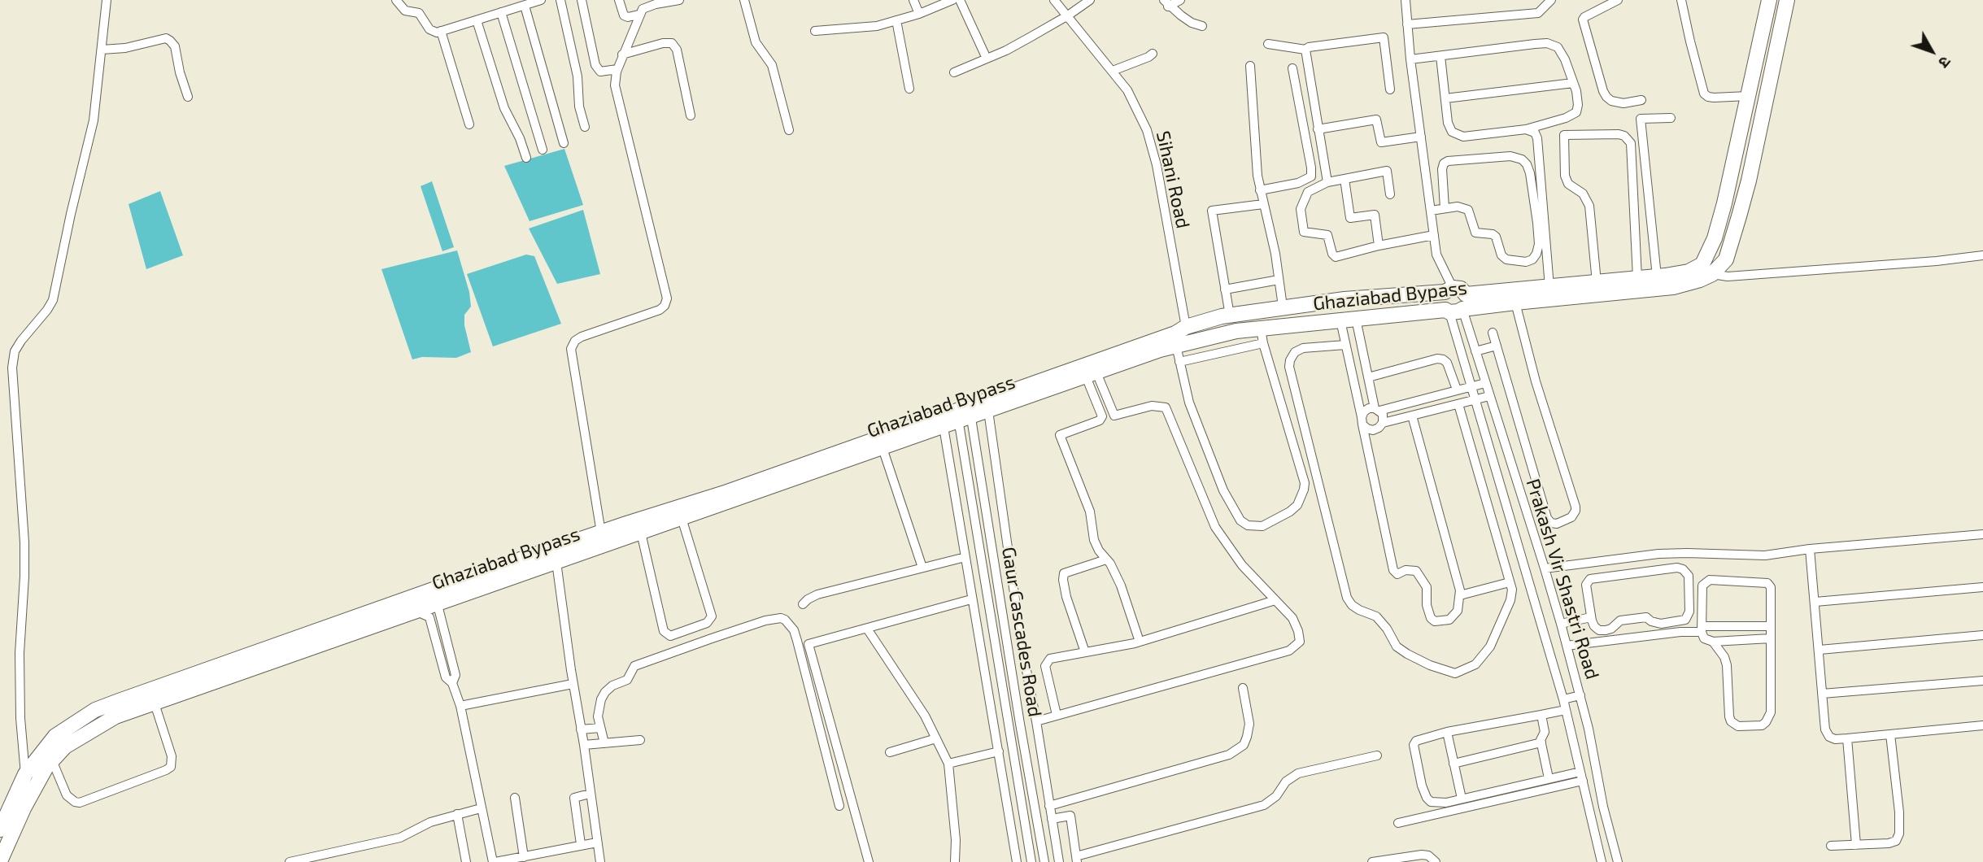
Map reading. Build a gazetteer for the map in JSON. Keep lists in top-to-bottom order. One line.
{"streets":{"highway":["Ghaziabad Bypass"],"street":["Sihani Road","Prakash Vir Shastri Road","Gaur Cascades Road"]},"crossings":[["Sihani Road","Ghaziabad Bypass"],["Ghaziabad Bypass","Prakash Vir Shastri Road"],["Ghaziabad Bypass","Gaur Cascades Road"]],"north":"bottom right"}
